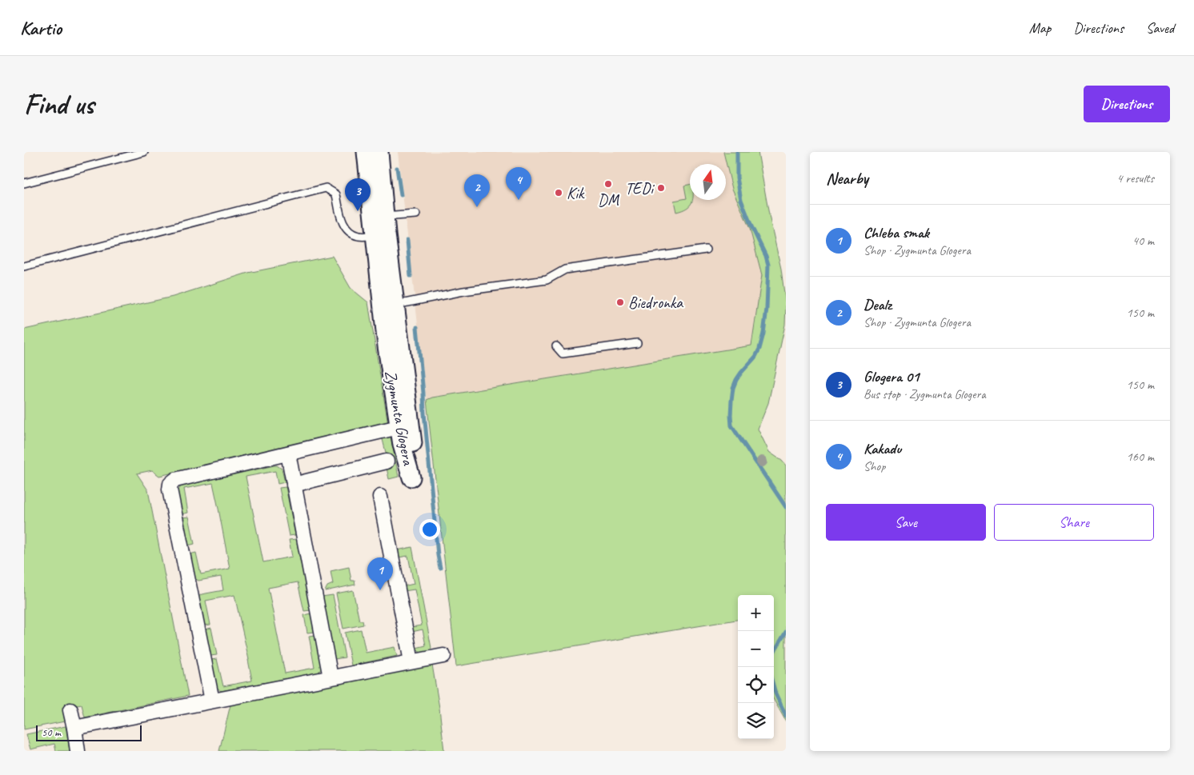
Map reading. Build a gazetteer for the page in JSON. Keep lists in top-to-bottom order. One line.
{"streets":{"street":["Zygmunta Glogera"]},"places":["DM","TEDi","Kik","Biedronka"],"scale_bar":"50 m","north":"top","page":{"header":"Kartio","nav":["Map","Directions","Saved"],"buttons":["Directions",["Save","Share"]],"title":"Find us","heading":["Nearby","4 results"],"pins":["4","2","3","1"],"list":[{"mark":"1","name":"Chleba smak","note":"Shop · Zygmunta Glogera","value":"40 m"},{"mark":"2","name":"Dealz","note":"Shop · Zygmunta Glogera","value":"150 m"},{"mark":"3","name":"Glogera 01","note":"Bus stop · Zygmunta Glogera","value":"150 m"},{"mark":"4","name":"Kakadu","note":"Shop","value":"160 m"}],"map_buttons":["+","−"],"scale":"50 m"}}
